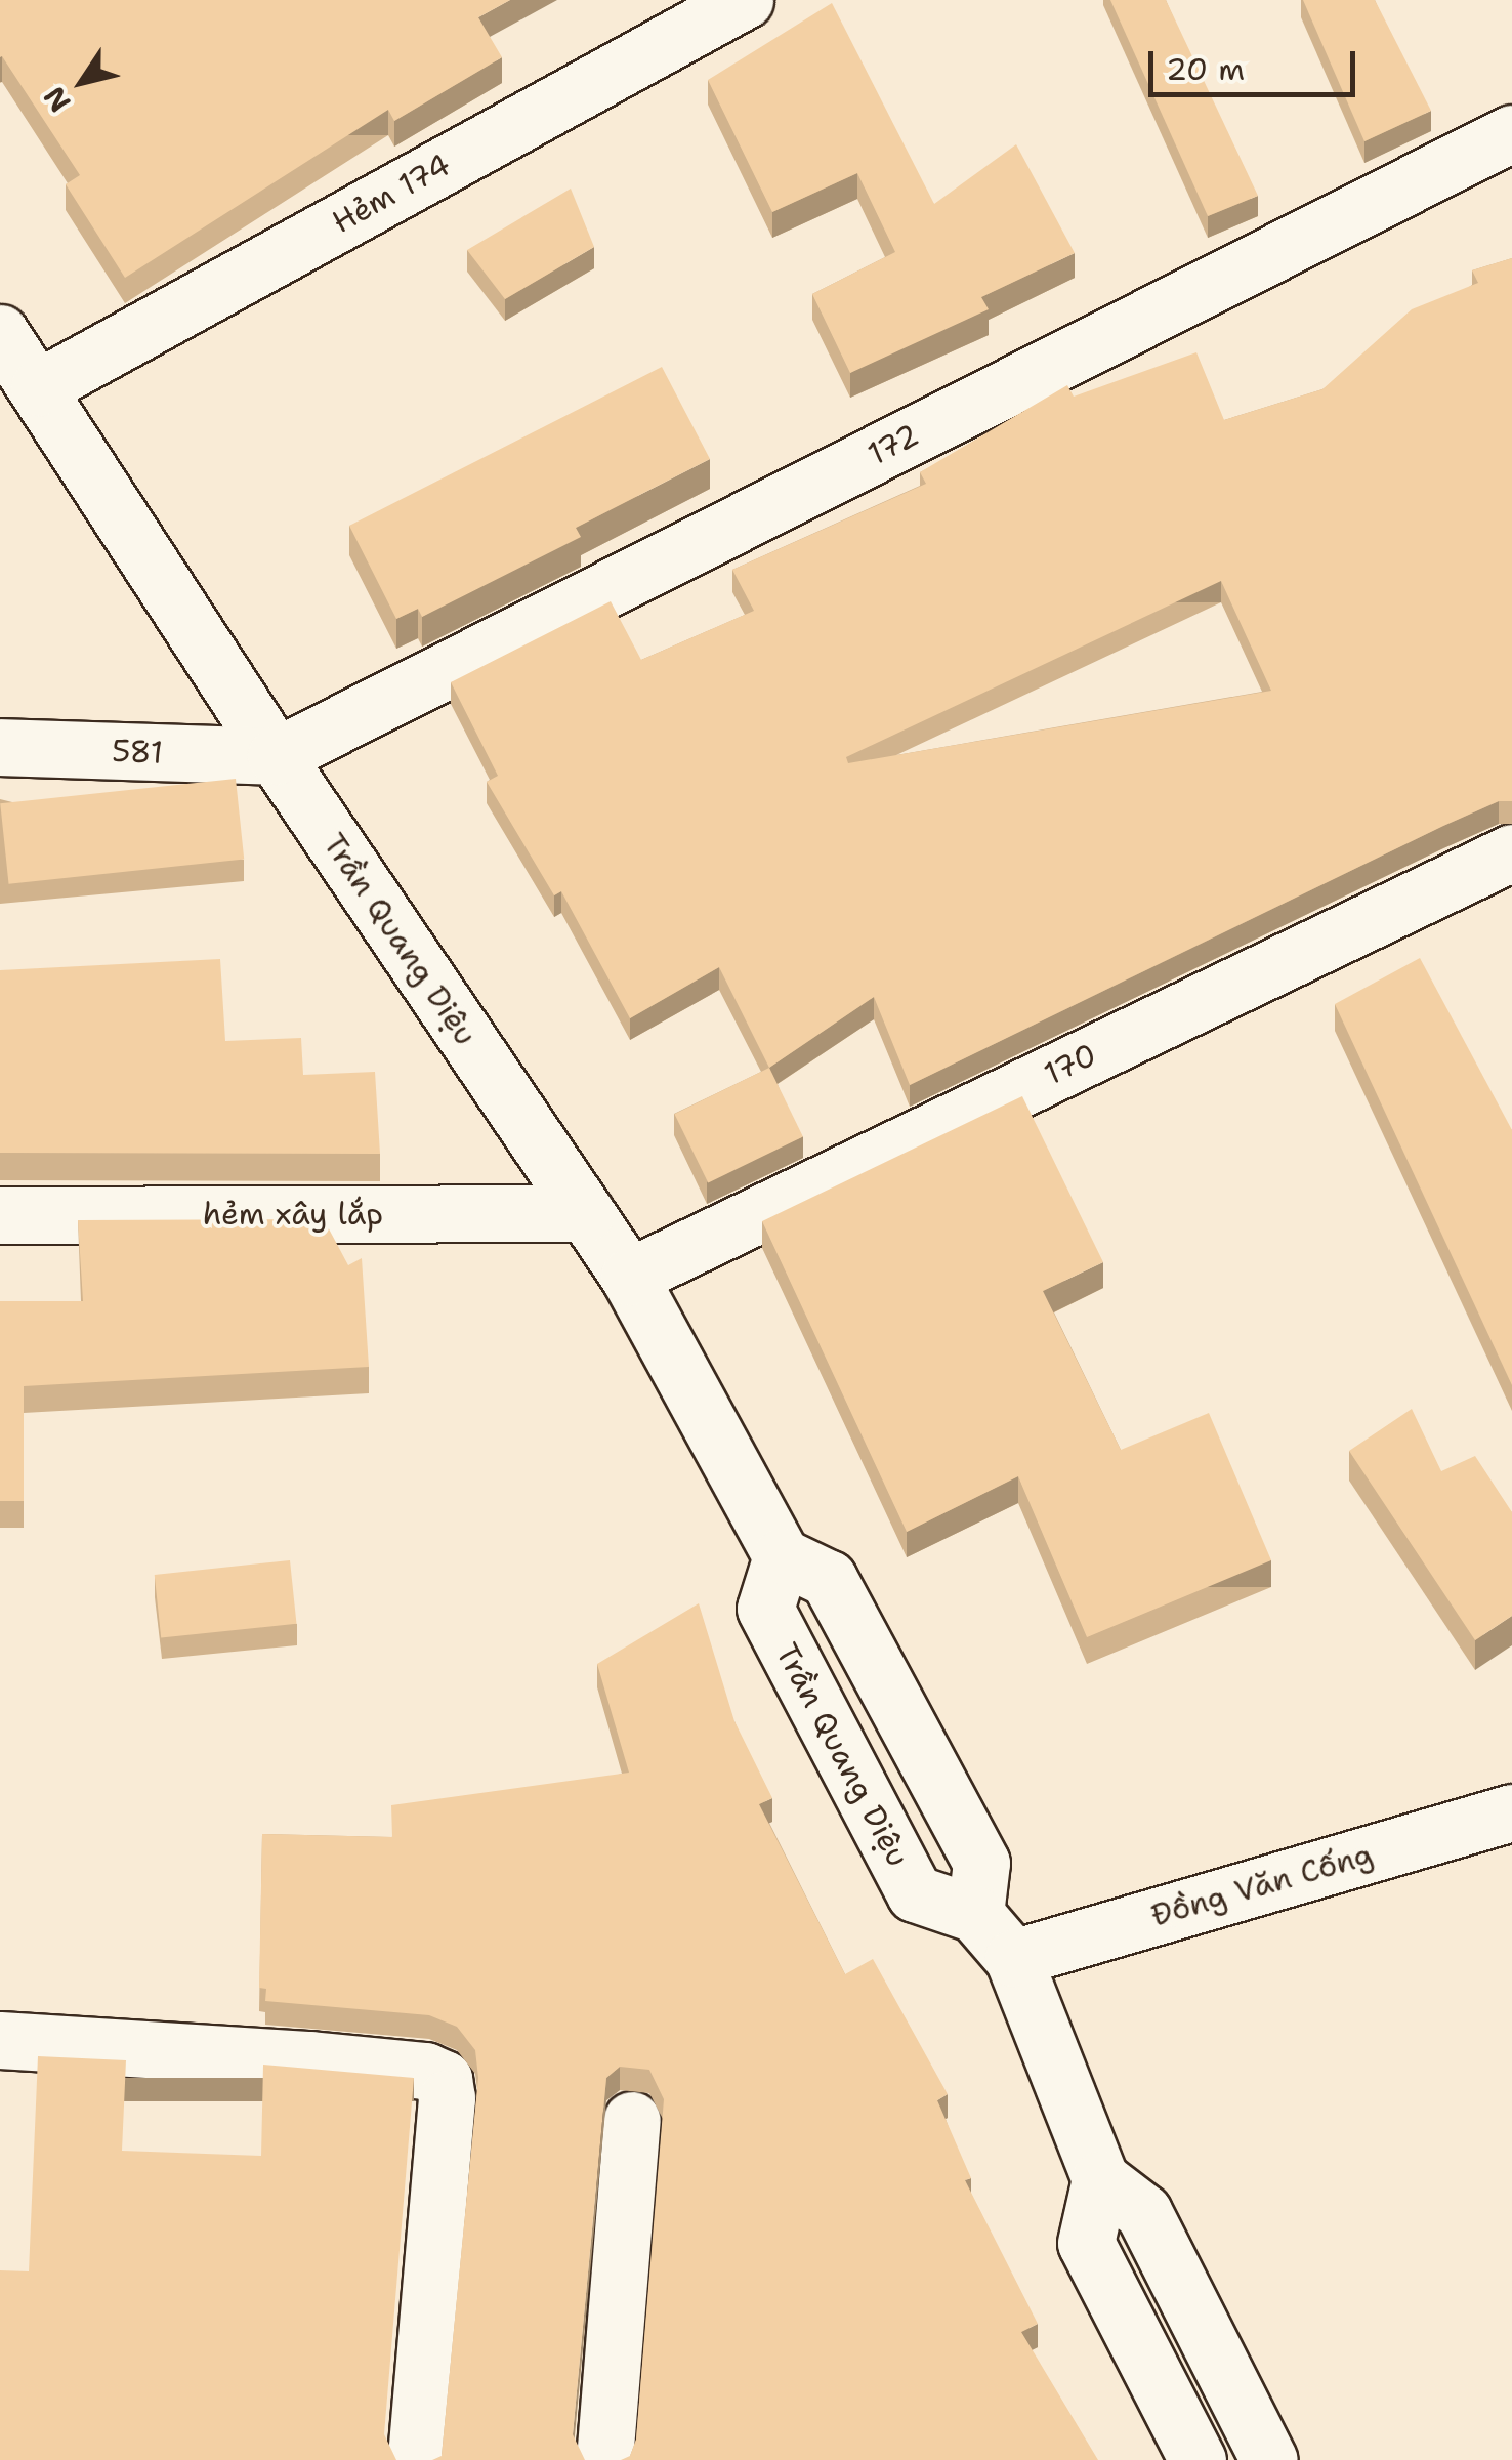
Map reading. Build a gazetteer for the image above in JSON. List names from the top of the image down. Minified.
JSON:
{"streets":{"street":["Hẻm 174","172","581","Trần Quang Diệu","170","hẻm xây lắp","Đồng Văn Cống"]},"crossings":[["Hẻm 174","Trần Quang Diệu"],["172","581"],["172","Trần Quang Diệu"],["581","Trần Quang Diệu"],["Trần Quang Diệu","170"],["Trần Quang Diệu","hẻm xây lắp"]],"scale_bar":"20 m","north":"bottom left"}
